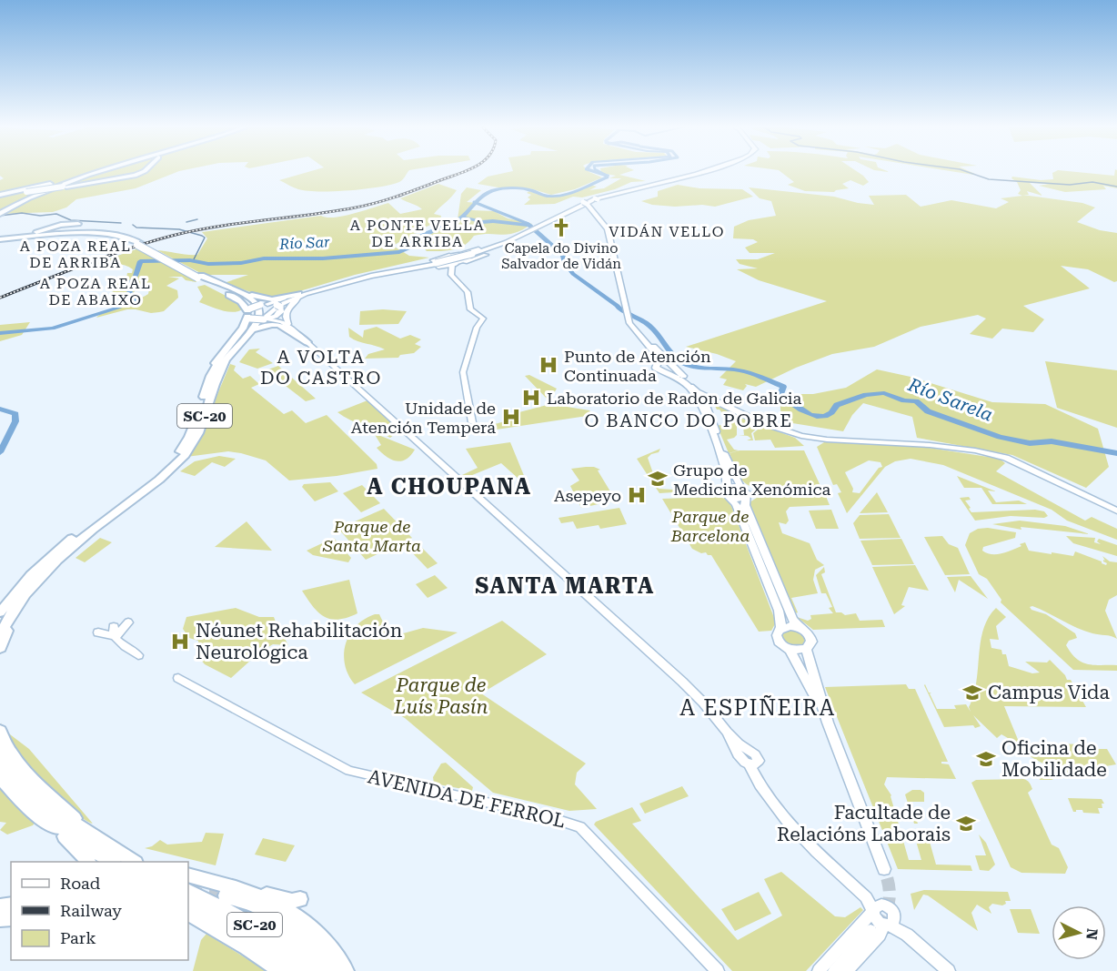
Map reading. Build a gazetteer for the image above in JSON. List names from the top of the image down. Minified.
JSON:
{"streets":{"highway":["SC-20"],"street":["AVENIDA DE FERROL"]},"districts":["A PONTE VELLA DE ARRIBA","VIDÁN VELLO","A POZA REAL DE ARRIBA","A POZA REAL DE ABAIXO","A VOLTA DO CASTRO","O BANCO DO POBRE","A CHOUPANA","SANTA MARTA","A ESPIÑEIRA"],"water":["Río Sar","Río Sarela"],"parks":["Parque de Barcelona","Parque de Santa Marta","Parque de Luís Pasín"],"places":{"church":["Capela do Divino Salvador de Vidán"],"hospital":["Punto de Atención Continuada","Laboratorio de Radon de Galicia","Unidade de Atención Temperá","Asepeyo","Néunet Rehabilitación Neurológica"],"school or university":["Grupo de Medicina Xenómica","Campus Vida","Oficina de Mobilidade","Facultade de Relacións Laborais"]},"legend":["Road","Railway","Park"],"north":"right"}
